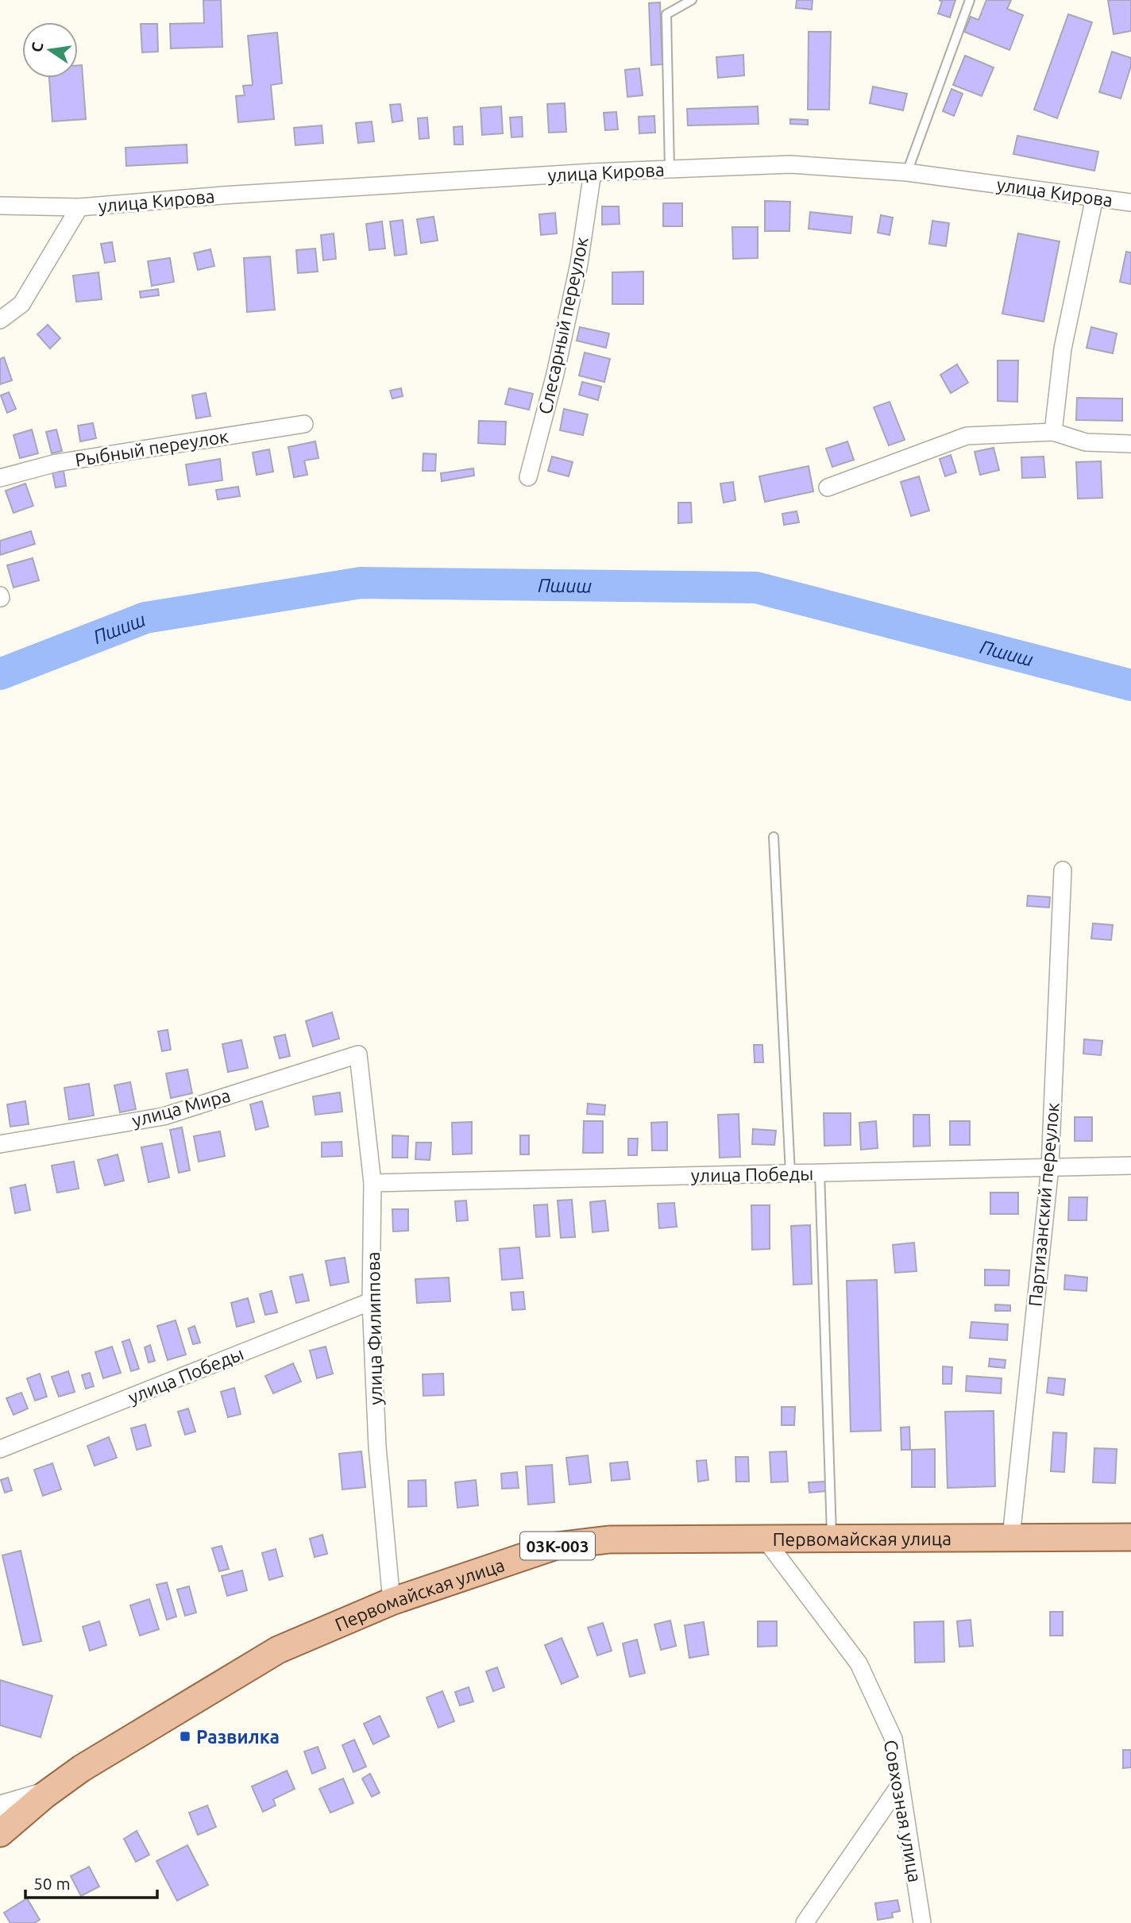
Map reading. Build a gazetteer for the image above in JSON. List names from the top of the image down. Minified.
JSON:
{"streets":{"main road":["Первомайская улица","03К-003"],"street":["улица Кирова","Слесарный переулок","Рыбный переулок","улица Мира","улица Победы","Партизанский переулок","улица Филиппова","Совхозная улица"]},"crossings":[["улица Кирова","Слесарный переулок"],["улица Мира","улица Филиппова"],["улица Победы","Партизанский переулок"],["улица Победы","улица Филиппова"],["Партизанский переулок","Первомайская улица"],["улица Филиппова","Первомайская улица"],["Первомайская улица","Совхозная улица"]],"water":["Пшиш"],"places":{"transit":["Развилка"]},"scale_bar":"50 m","north":"left"}
